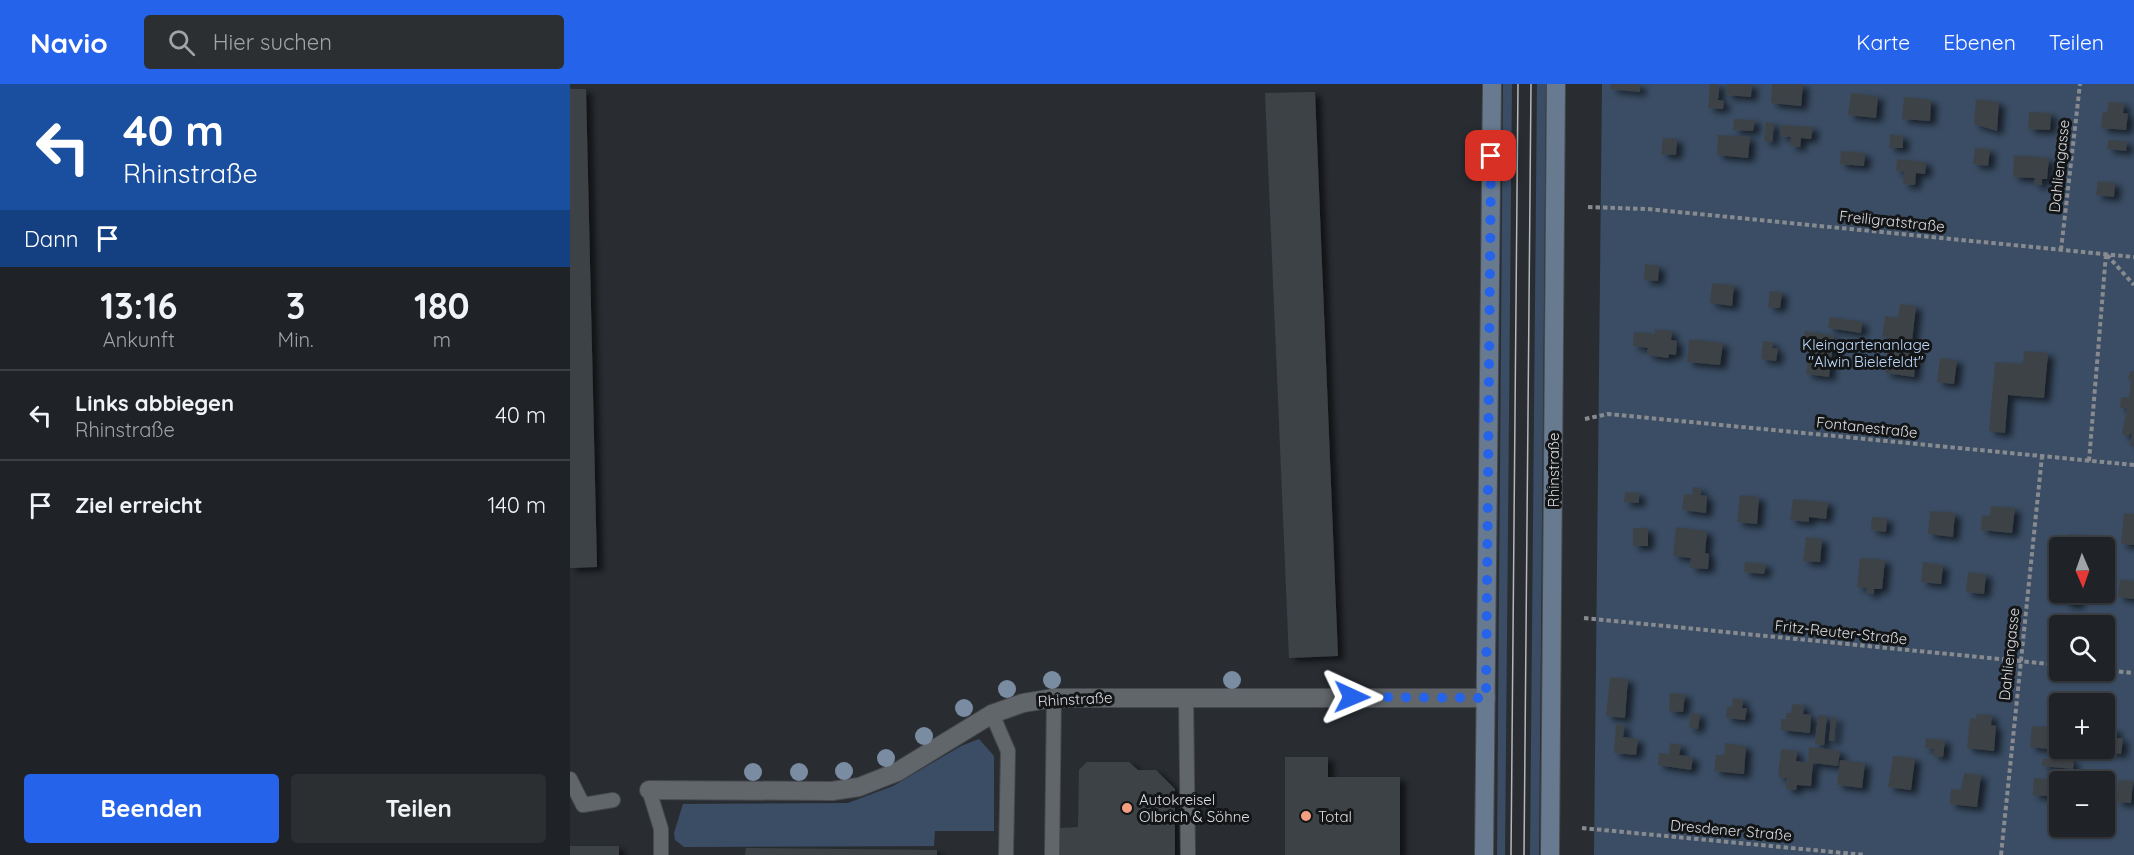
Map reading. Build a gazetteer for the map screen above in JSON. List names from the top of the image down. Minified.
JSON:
{"streets":{"main road":["Rhinstraße"],"path":["Dahliengasse","Freiligratstraße","Fontanestraße","Fritz-Reuter-Straße","Dresdener Straße"]},"crossings":[["Dahliengasse","Freiligratstraße"],["Dahliengasse","Fontanestraße"],["Dahliengasse","Fritz-Reuter-Straße"]],"parks":["Kleingartenanlage \"Alwin Bielefeldt\""],"places":["Autokreisel Olbrich & Söhne","Total"],"north":"bottom","page":{"header":"Navio","search":"Hier suchen","nav":["Karte","Ebenen","Teilen"],"turn":["40 m","Rhinstraße"],"then":"Dann","eta":["13:16","Ankunft","3","Min.","180","m"],"list":[{"name":"Links abbiegen","note":"Rhinstraße","value":"40 m"},{"name":"Ziel erreicht","value":"140 m"}],"map_buttons":["+","−"],"buttons":["Beenden","Teilen"]}}
